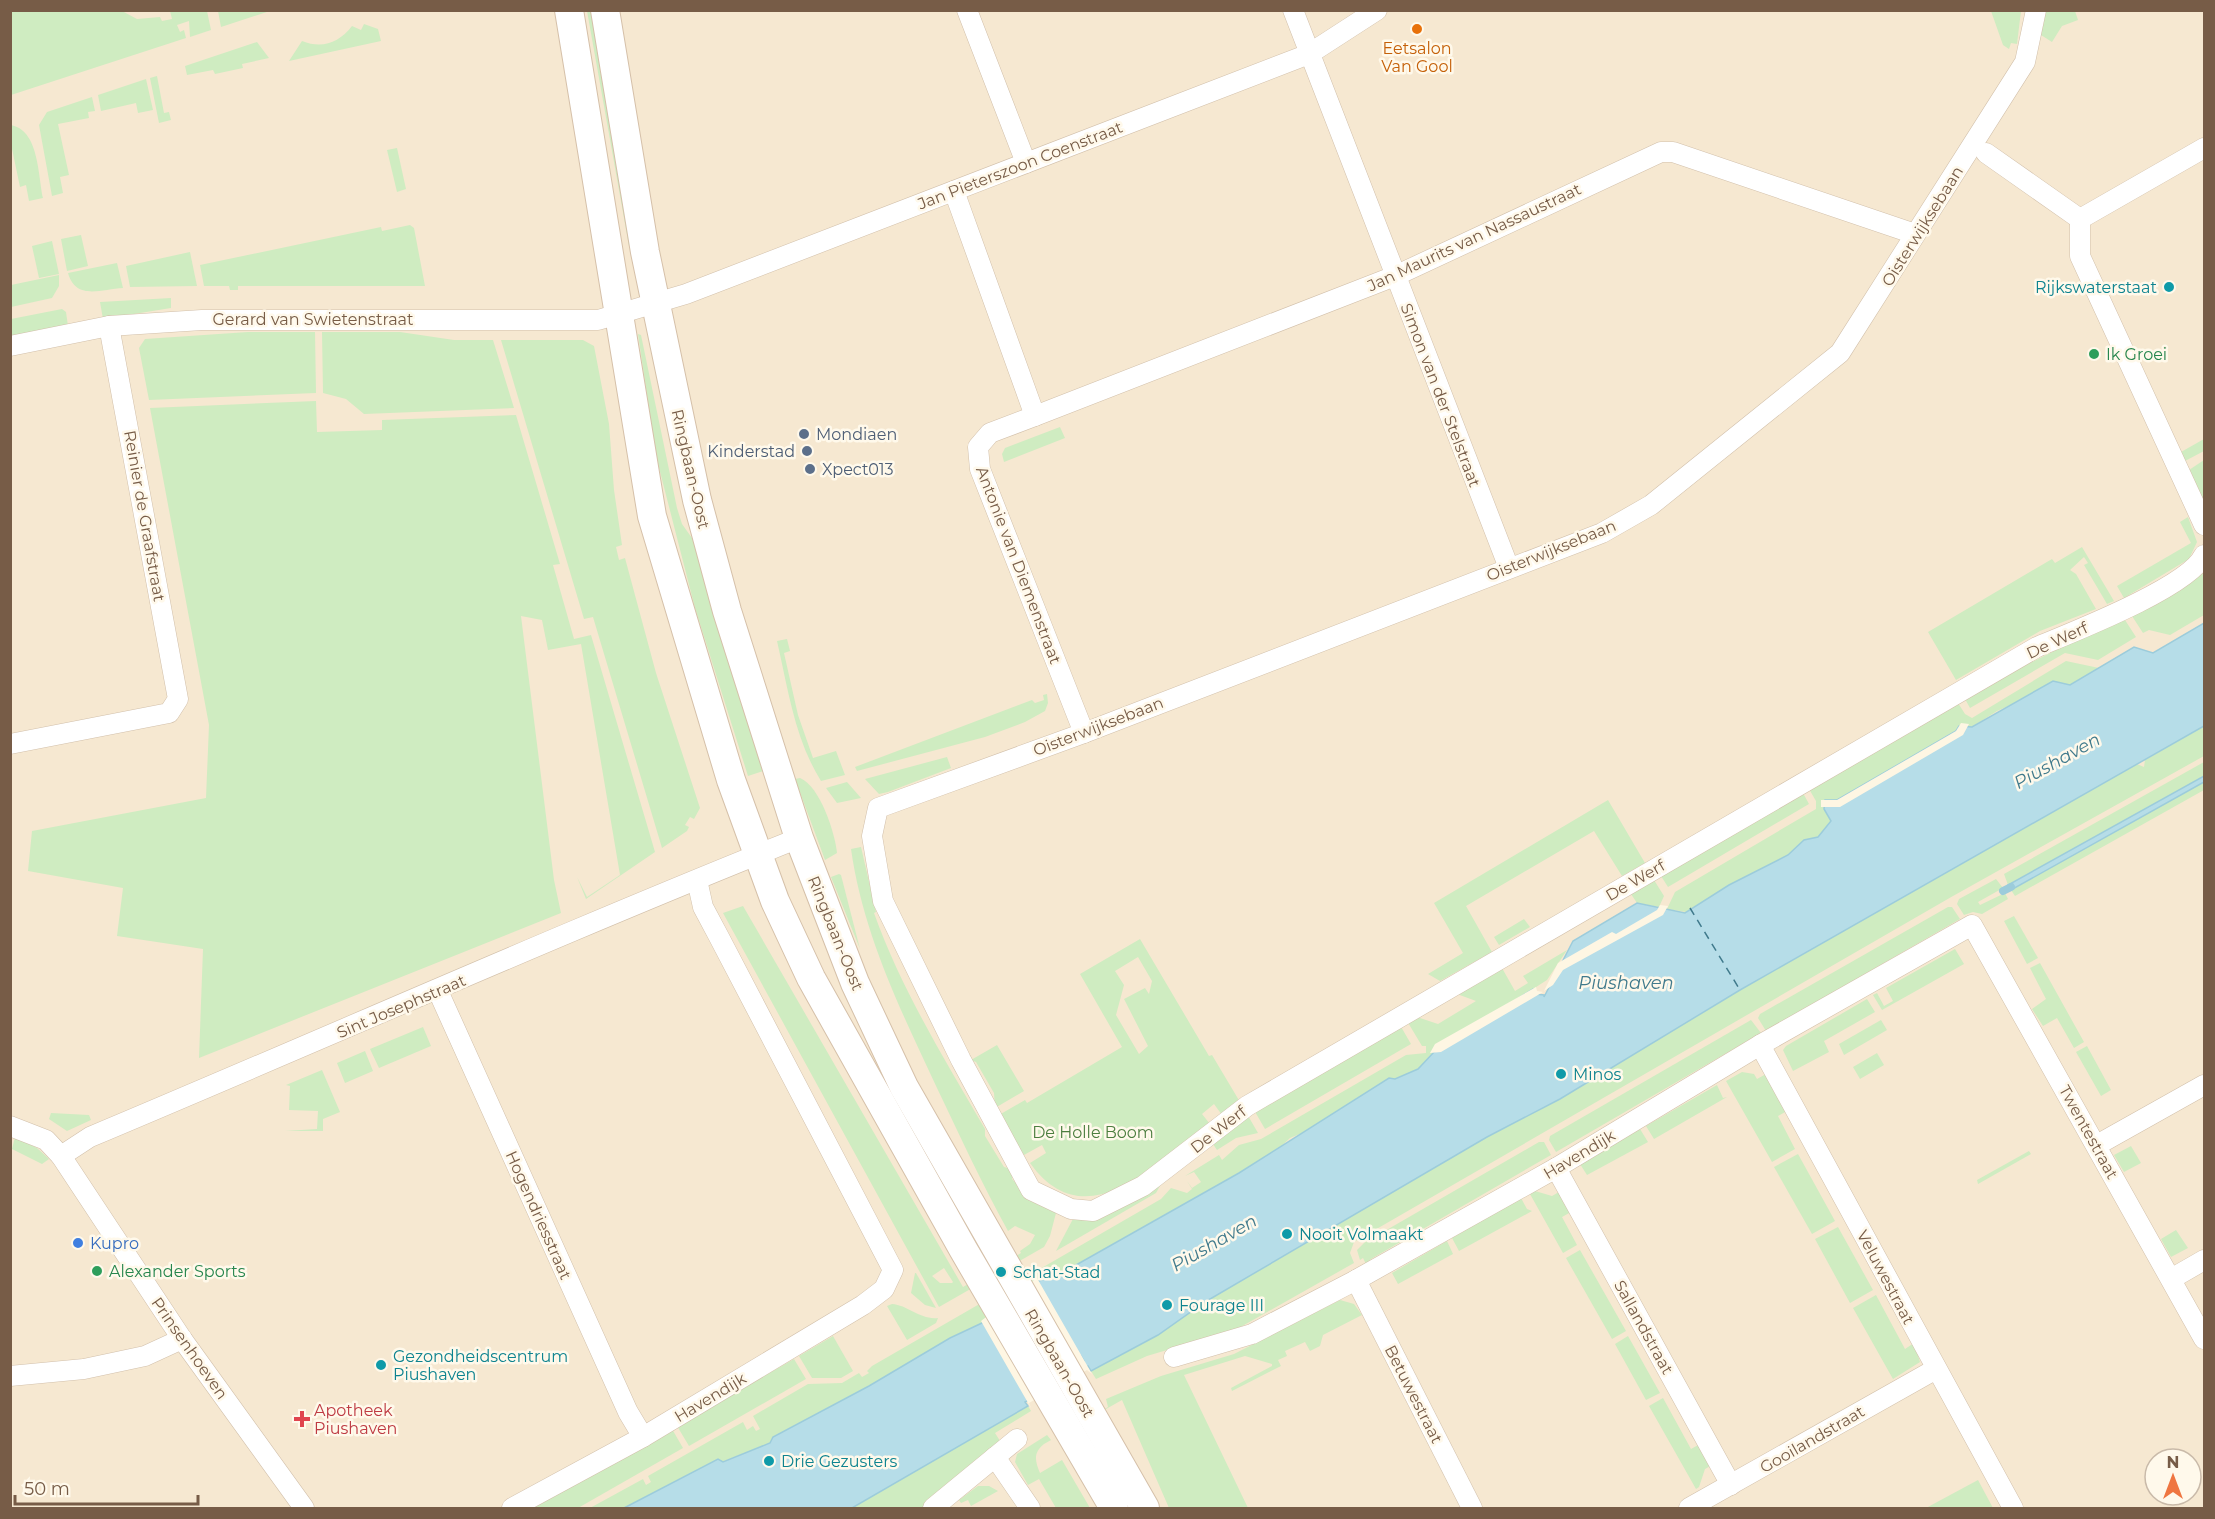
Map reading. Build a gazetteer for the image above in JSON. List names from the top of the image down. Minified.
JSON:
{"streets":{"main road":["Ringbaan-Oost"],"street":["Jan Pieterszoon Coenstraat","Oisterwijksebaan","Jan Maurits van Nassaustraat","Gerard van Swietenstraat","Simon van der Stelstraat","Reinier de Graafstraat","Antonie van Diemenstraat","De Werf","Sint Josephstraat","Twentestraat","Havendijk","Hogendriesstraat","Veluwestraat","Sallandstraat","Prinsenhoeven","Betuwestraat","Gooilandstraat"]},"crossings":[["Jan Pieterszoon Coenstraat","Simon van der Stelstraat"],["Jan Pieterszoon Coenstraat","Ringbaan-Oost"],["Oisterwijksebaan","Jan Maurits van Nassaustraat"],["Oisterwijksebaan","Simon van der Stelstraat"],["Oisterwijksebaan","Antonie van Diemenstraat"],["Oisterwijksebaan","De Werf"],["Jan Maurits van Nassaustraat","Simon van der Stelstraat"],["Jan Maurits van Nassaustraat","Antonie van Diemenstraat"],["Gerard van Swietenstraat","Ringbaan-Oost"],["Gerard van Swietenstraat","Reinier de Graafstraat"],["Ringbaan-Oost","Sint Josephstraat"],["Sint Josephstraat","Havendijk"],["Sint Josephstraat","Hogendriesstraat"],["Sint Josephstraat","Prinsenhoeven"],["Twentestraat","Havendijk"],["Havendijk","Hogendriesstraat"],["Havendijk","Veluwestraat"],["Havendijk","Sallandstraat"],["Havendijk","Betuwestraat"],["Veluwestraat","Gooilandstraat"],["Sallandstraat","Gooilandstraat"]],"water":["Piushaven"],"parks":["De Holle Boom"],"places":{"other":["Eetsalon Van Gool","Rijkswaterstaat","Ik Groei","Mondiaen","Kinderstad","Xpect013","Minos","Nooit Volmaakt","Kupro","Alexander Sports","Schat-Stad","Fourage III","Gezondheidscentrum Piushaven","Drie Gezusters"],"health":["Apotheek Piushaven"]},"scale_bar":"50 m","north":"top"}
